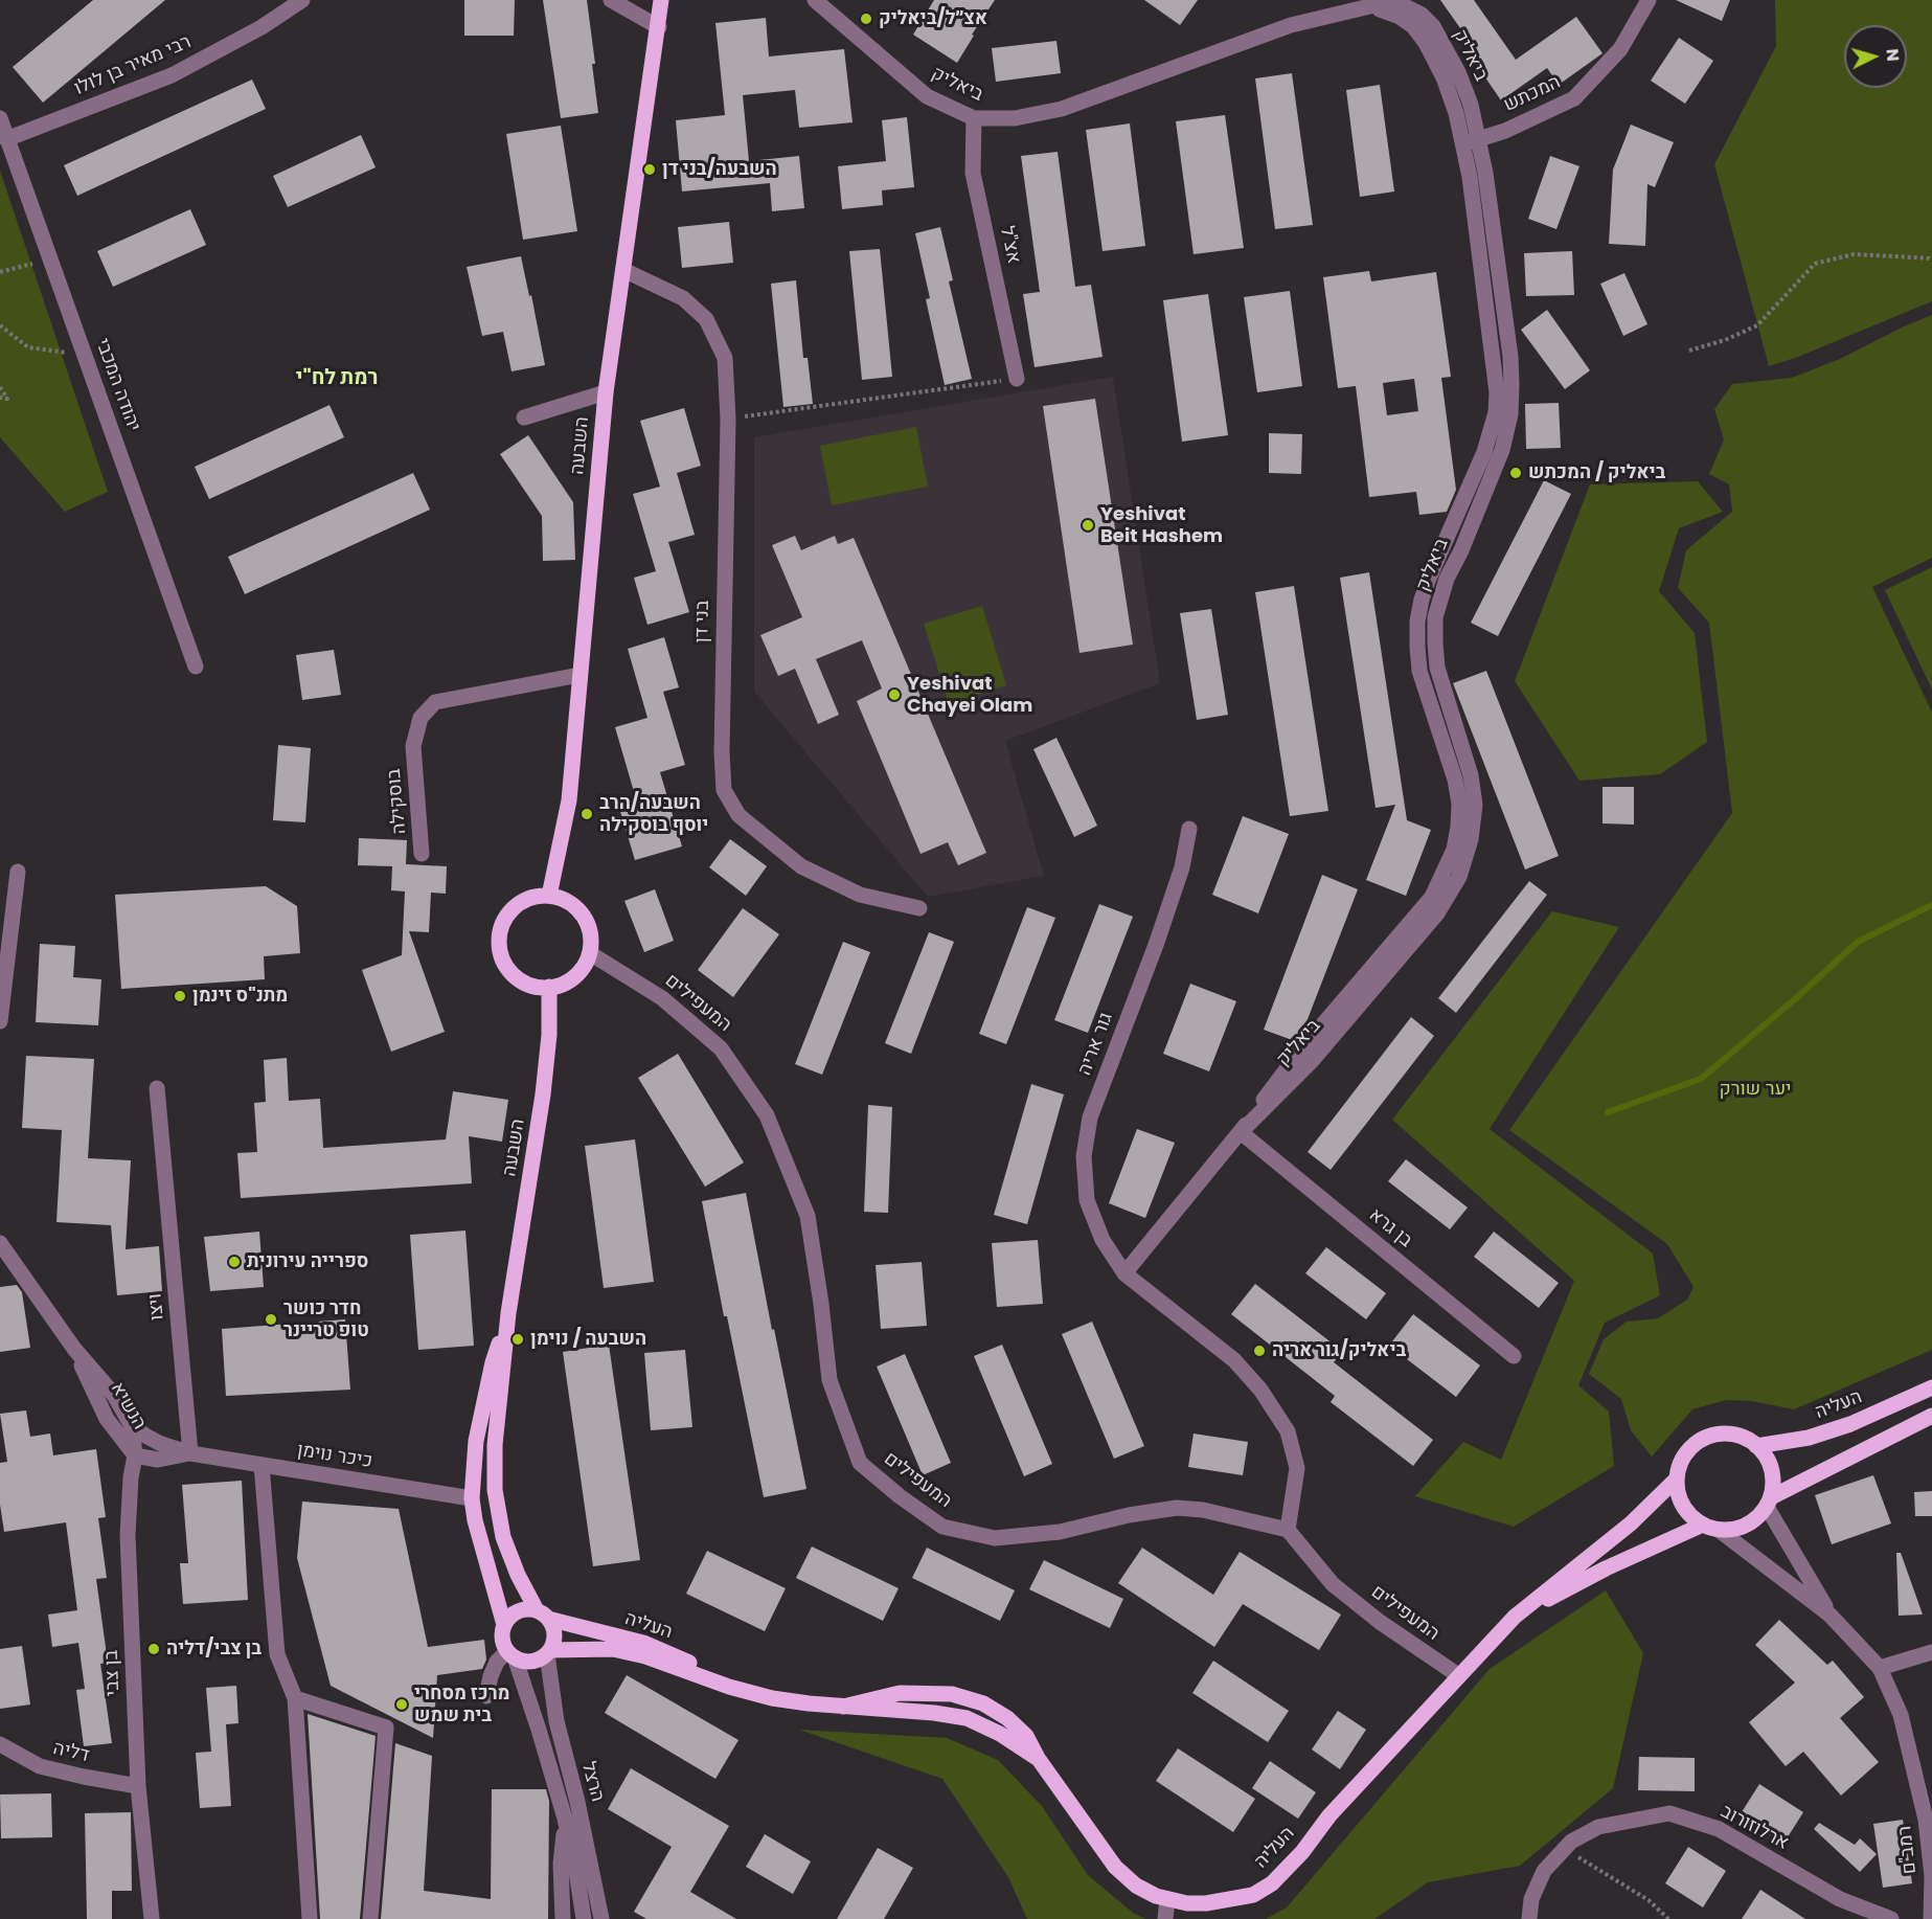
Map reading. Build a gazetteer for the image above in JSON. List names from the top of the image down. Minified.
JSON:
{"streets":{"main road":["השבעה","העליה"],"street":["ביאליק","רבי מאיר בן לולו","המכתש","אצ\"ל","יהודה המכבי","בני דן","בוסקילה","המעפילים","גור אריה","בן גרא","ויצו","הנשיא","כיכר נוימן","בן צבי","דליה","הרצל","ארלוזורוב","רמב\"ם"]},"crossings":[["ביאליק","המכתש"],["ביאליק","אצ\"ל"],["ביאליק","גור אריה"],["ביאליק","בן גרא"],["רבי מאיר בן לולו","יהודה המכבי"],["השבעה","בני דן"],["השבעה","בוסקילה"],["השבעה","המעפילים"],["השבעה","העליה"],["השבעה","כיכר נוימן"],["השבעה","הרצל"],["המעפילים","העליה"],["ויצו","הנשיא"],["ויצו","כיכר נוימן"],["העליה","הרצל"],["העליה","רמב\"ם"],["הנשיא","כיכר נוימן"],["הנשיא","בן צבי"],["בן צבי","דליה"]],"districts":["רמת לח\"י"],"parks":["יער שורק"],"places":["אצ״ל/ביאליק","השבעה/בני דן","ביאליק / המכתש","Yeshivat Beit Hashem","Yeshivat Chayei Olam","השבעה/הרב יוסף בוסקילה","מתנ\"ס זינמן","ספרייה עירונית","חדר כושר טופ טריינר","השבעה / נוימן","ביאליק/גור אריה","בן צבי/דליה","מרכז מסחרי בית שמש"],"north":"right"}
